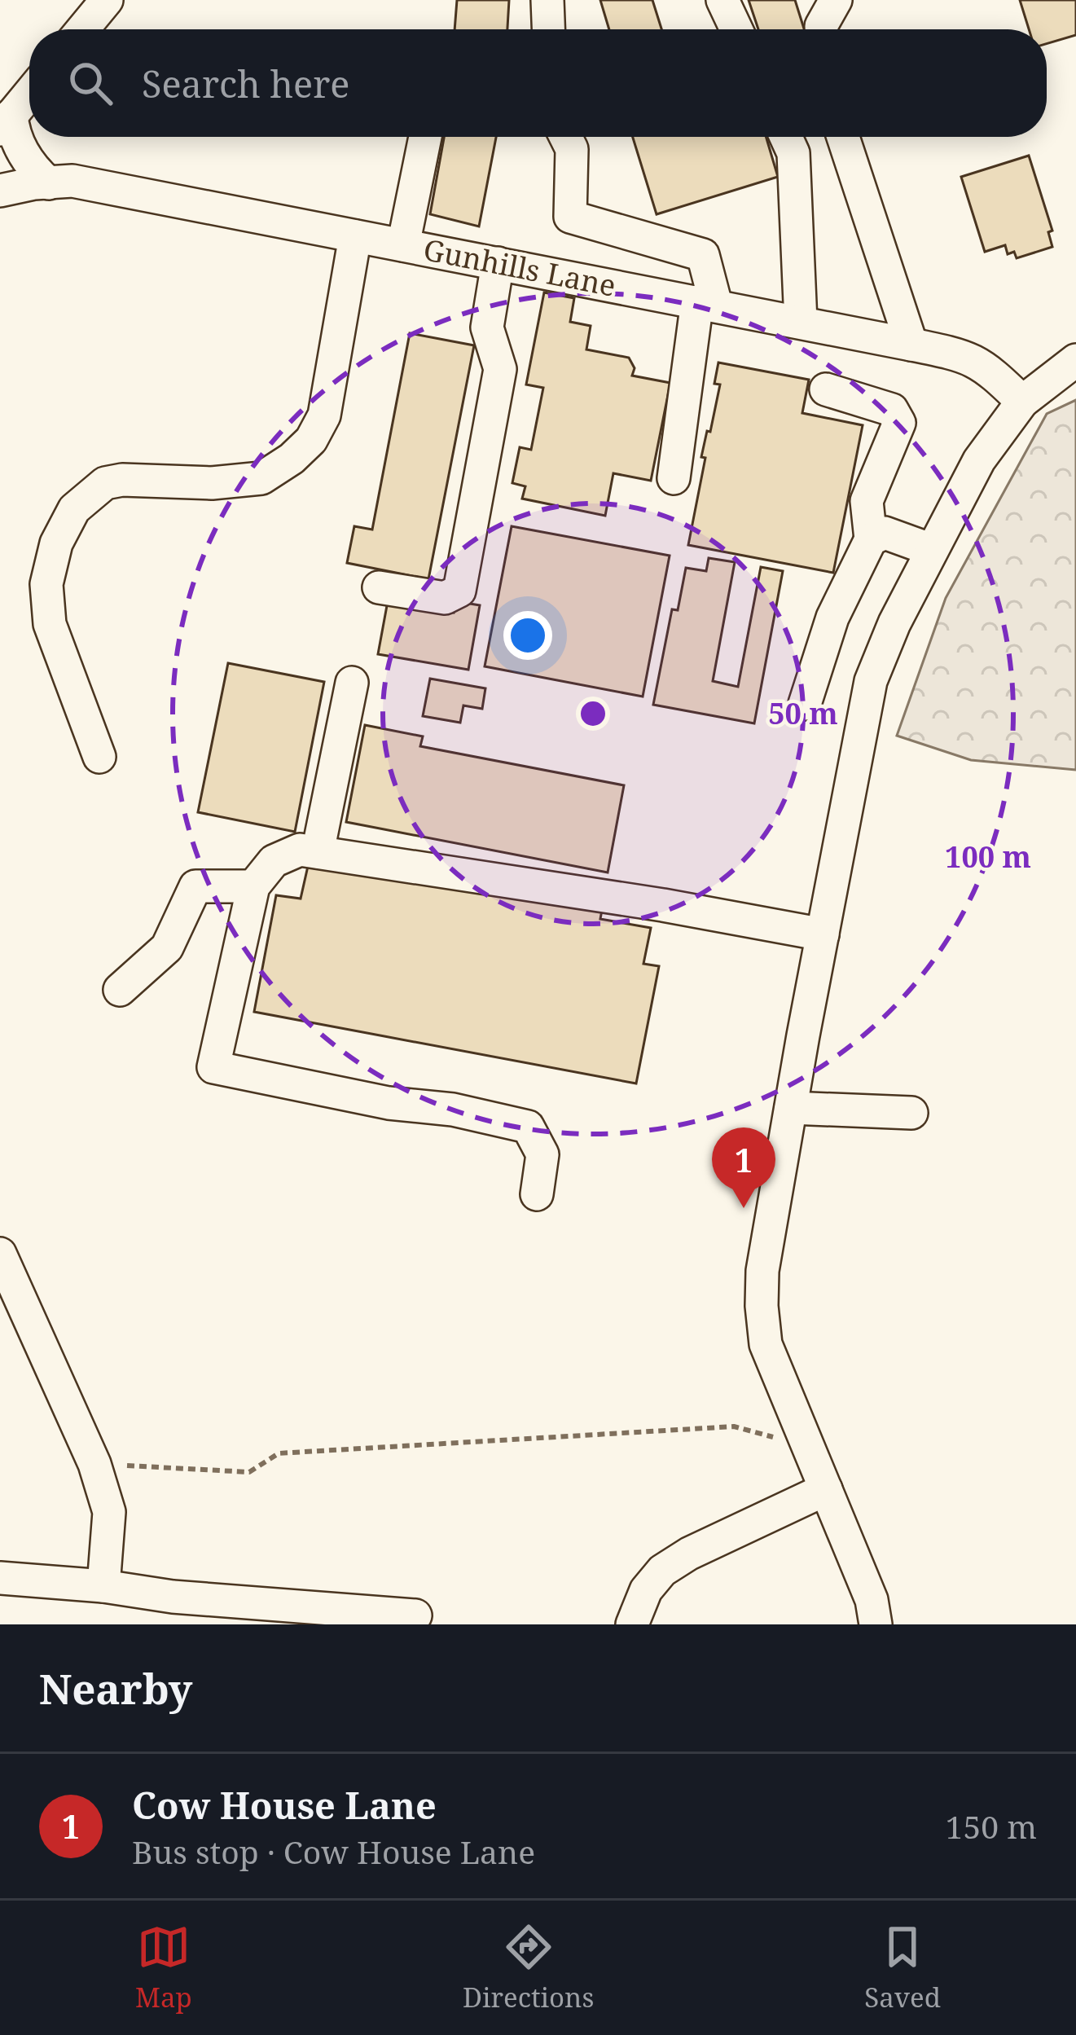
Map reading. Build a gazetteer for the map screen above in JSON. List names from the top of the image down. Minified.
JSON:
{"streets":{"street":["Gunhills Lane"]},"page":{"search":"Search here","pins":"1","heading":"Nearby","list":[{"mark":"1","name":"Cow House Lane","note":"Bus stop · Cow House Lane","value":"150 m"}],"nav":["Map","Directions","Saved"]},"rings":["50 m","100 m"]}
